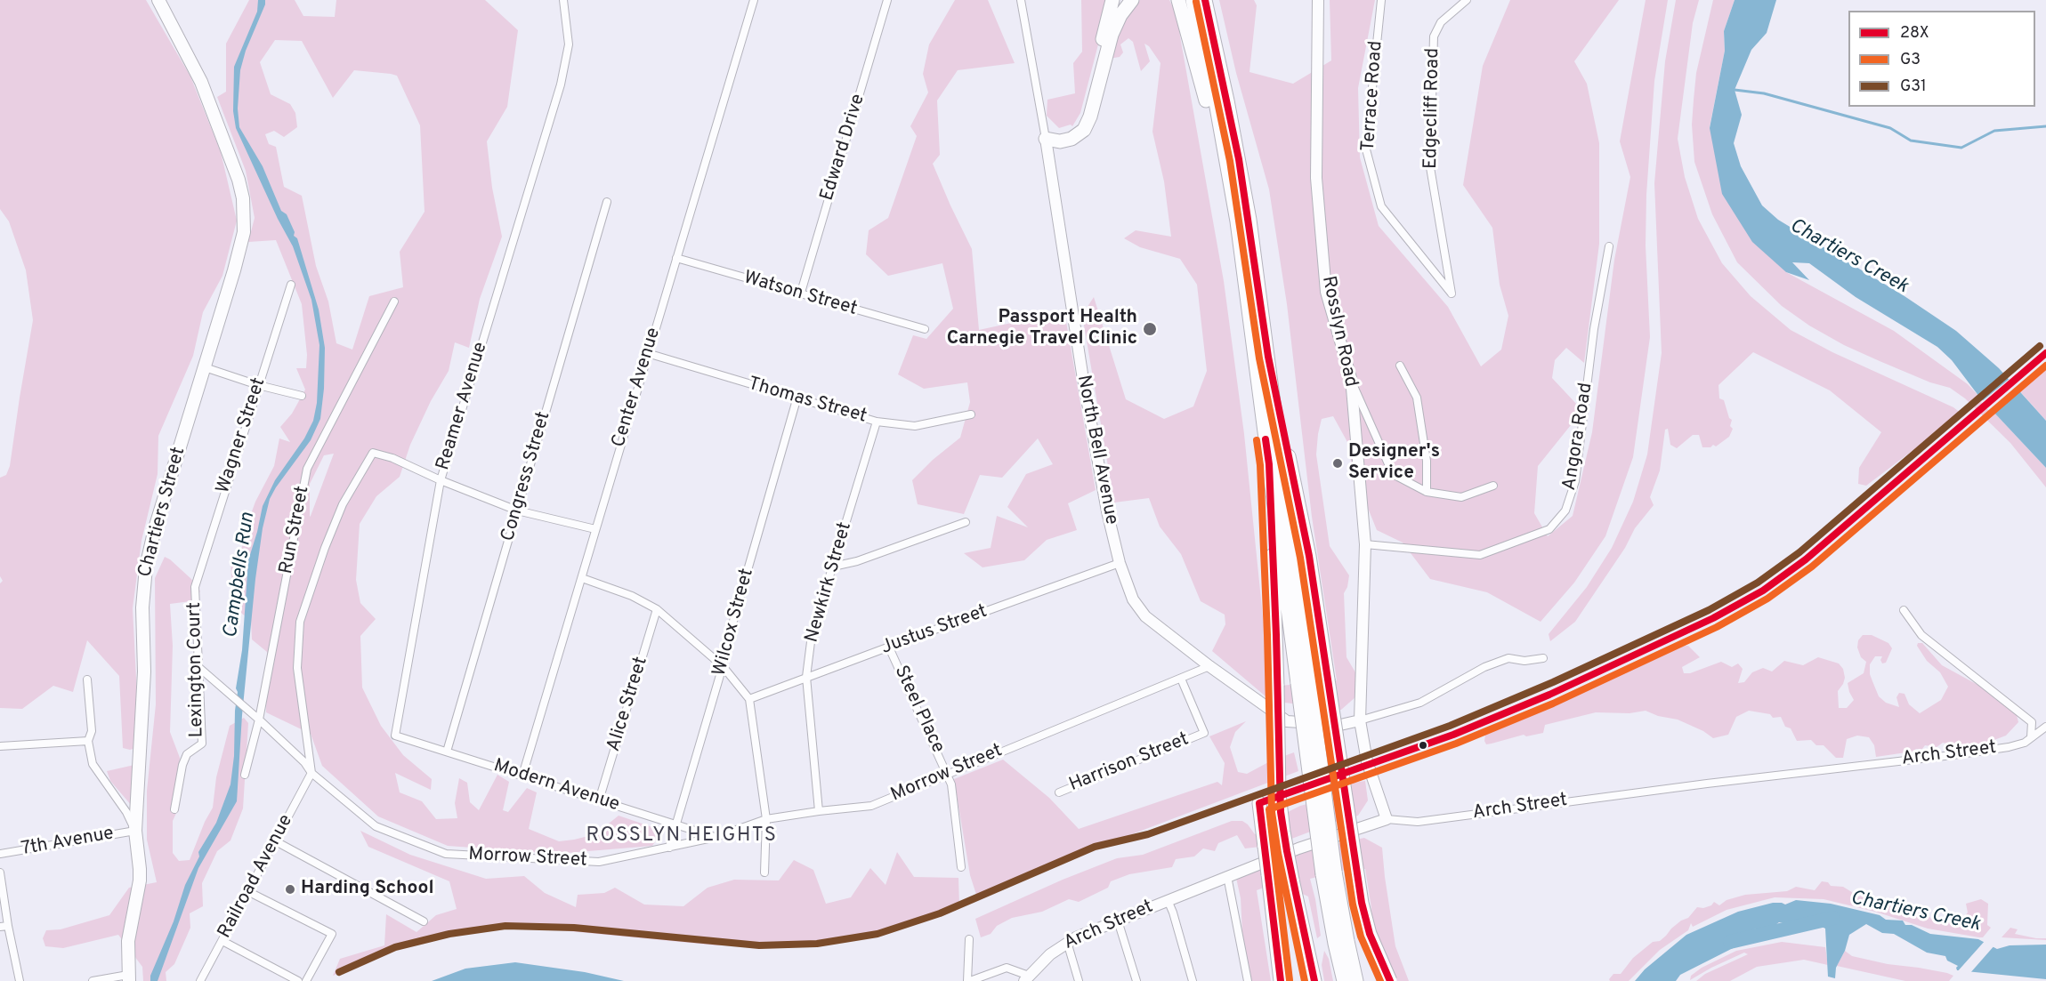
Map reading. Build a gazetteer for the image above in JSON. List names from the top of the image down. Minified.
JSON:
{"streets":{"main road":["Chartiers Street"],"street":["Terrace Road","Edgecliff Road","Edward Drive","Watson Street","Rosslyn Road","Center Avenue","Thomas Street","Reamer Avenue","Wagner Street","Angora Road","North Bell Avenue","Congress Street","Run Street","Newkirk Street","Wilcox Street","Justus Street","Lexington Court","Alice Street","Steel Place","Arch Street","Harrison Street","Morrow Street","Modern Avenue","7th Avenue","Railroad Avenue"]},"crossings":[["Terrace Road","Edgecliff Road"],["Edward Drive","Watson Street"],["Watson Street","Center Avenue"],["Rosslyn Road","Angora Road"],["Rosslyn Road","North Bell Avenue"],["Rosslyn Road","Arch Street"],["Center Avenue","Thomas Street"],["Center Avenue","Modern Avenue"],["Thomas Street","Newkirk Street"],["Thomas Street","Wilcox Street"],["Reamer Avenue","Modern Avenue"],["Wagner Street","Lexington Court"],["North Bell Avenue","Justus Street"],["North Bell Avenue","Morrow Street"],["Congress Street","Modern Avenue"],["Chartiers Street","7th Avenue"],["Run Street","Morrow Street"],["Newkirk Street","Justus Street"],["Newkirk Street","Morrow Street"],["Wilcox Street","Morrow Street"],["Wilcox Street","Modern Avenue"],["Justus Street","Steel Place"],["Lexington Court","Morrow Street"],["Alice Street","Modern Avenue"],["Steel Place","Morrow Street"],["Harrison Street","Morrow Street"],["Morrow Street","Modern Avenue"],["Morrow Street","Railroad Avenue"]],"districts":["ROSSLYN HEIGHTS"],"water":["Chartiers Creek","Campbells Run"],"places":["Passport Health Carnegie Travel Clinic","Designer's Service","Harding School"],"lines":["transit line 28X","transit line G3","transit line G31"],"legend":["28X","G3","G31"]}
